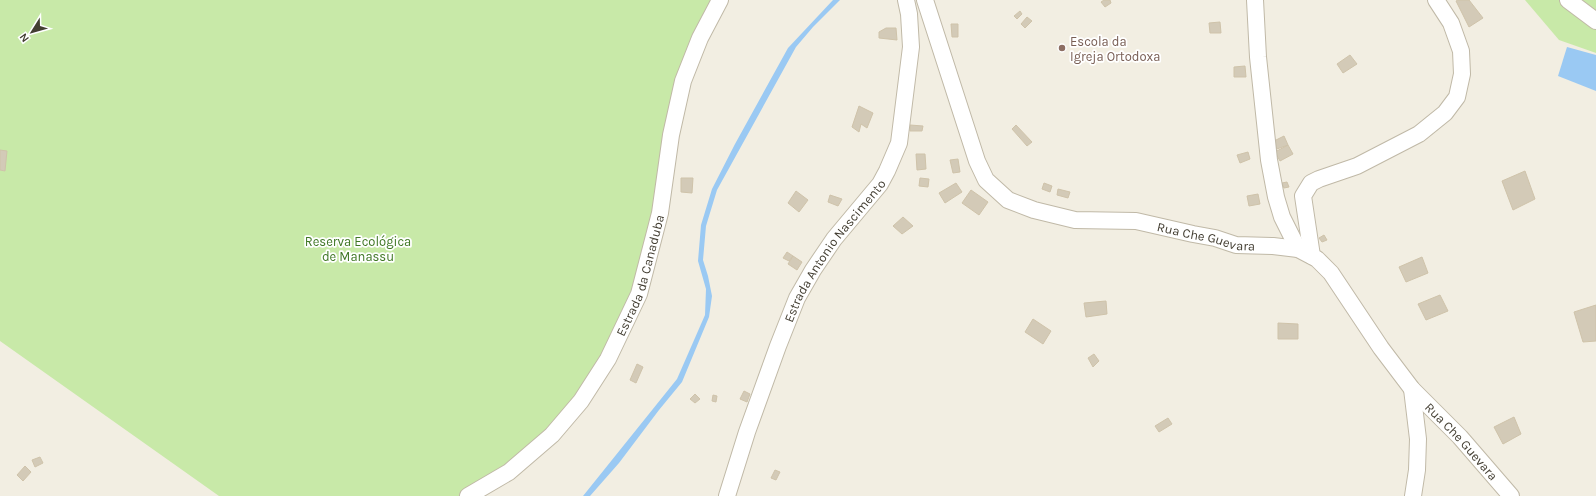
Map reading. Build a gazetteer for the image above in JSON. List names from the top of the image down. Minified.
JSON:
{"streets":{"street":["Rua Che Guevara","Estrada Antonio Nascimento","Estrada da Canaduba"]},"parks":["Reserva Ecológica de Manassu"],"places":["Escola da Igreja Ortodoxa"],"north":"bottom left"}
